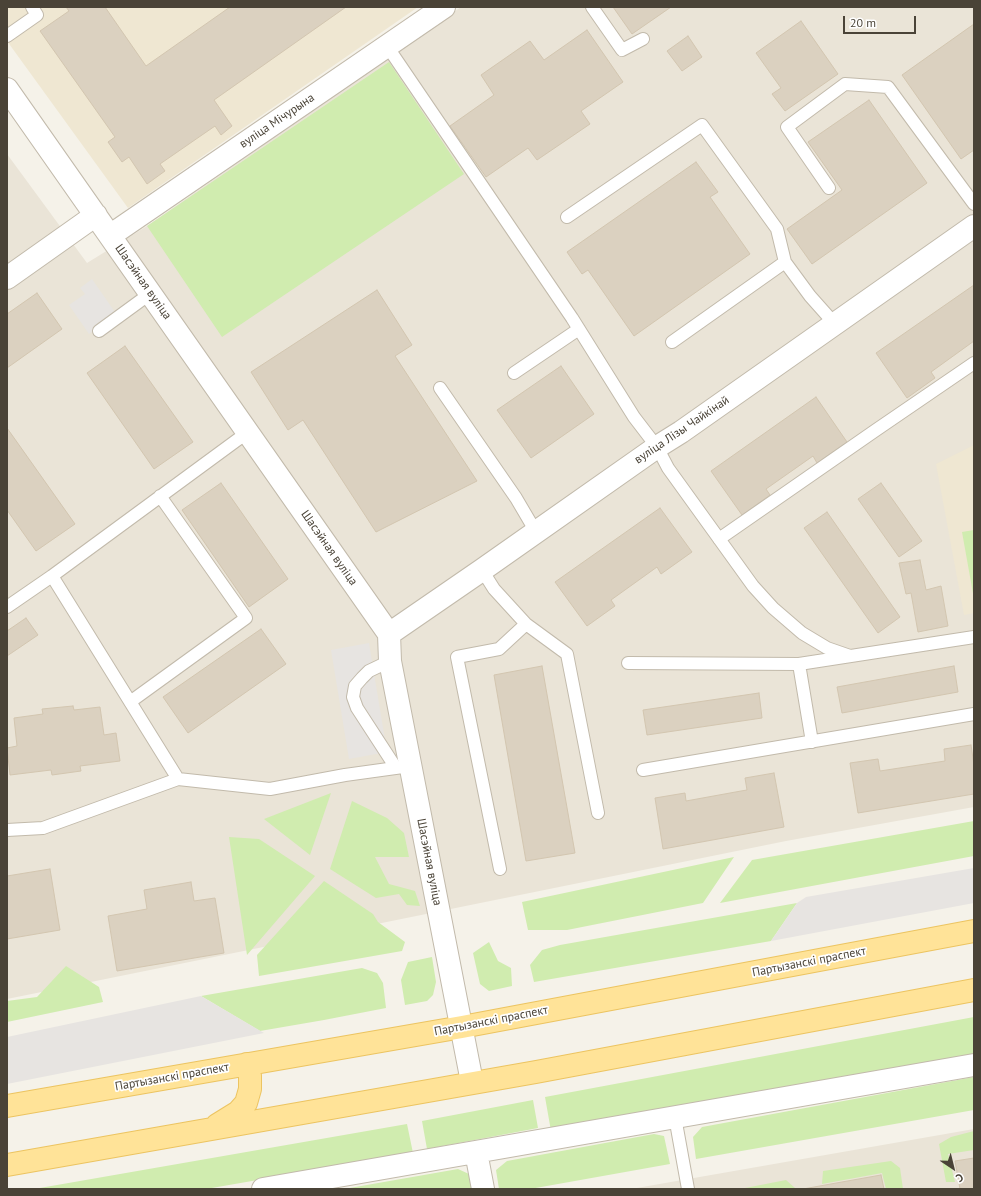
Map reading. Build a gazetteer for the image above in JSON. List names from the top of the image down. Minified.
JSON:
{"streets":{"main road":["Партызанскі праспект"],"street":["вуліца Мічурына","Шасэйная вуліца","вуліца Лізы Чайкінай"]},"crossings":[["вуліца Мічурына","Шасэйная вуліца"],["Шасэйная вуліца","вуліца Лізы Чайкінай"],["Шасэйная вуліца","Партызанскі праспект"]],"scale_bar":"20 m","north":"bottom right"}
